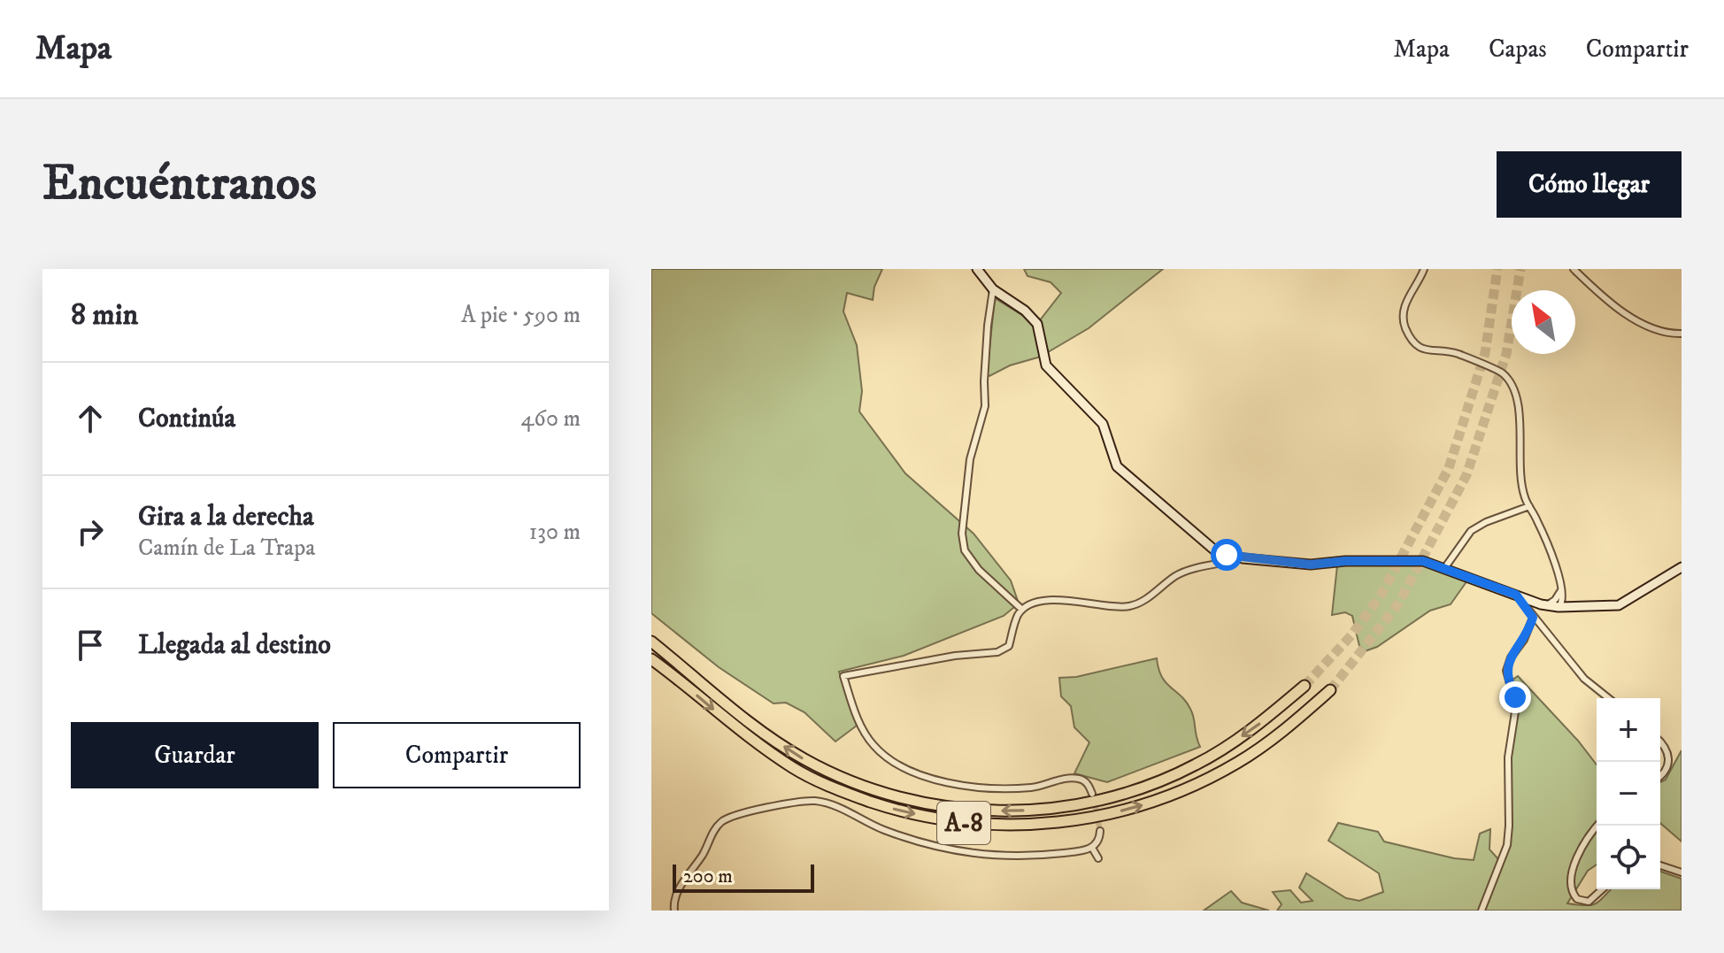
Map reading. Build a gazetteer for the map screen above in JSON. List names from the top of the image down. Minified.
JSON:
{"streets":{"highway":["A-8"]},"scale_bar":"200 m","north":"top left","page":{"header":"Mapa","nav":["Mapa","Capas","Compartir"],"buttons":["Cómo llegar",["Guardar","Compartir"]],"title":"Encuéntranos","heading":["8 min","A pie · 590 m"],"list":[["Continúa","460 m"],["Gira a la derecha","Camín de La Trapa","130 m"],"Llegada al destino"],"map_buttons":["+","−"],"scale":"200 m"}}
